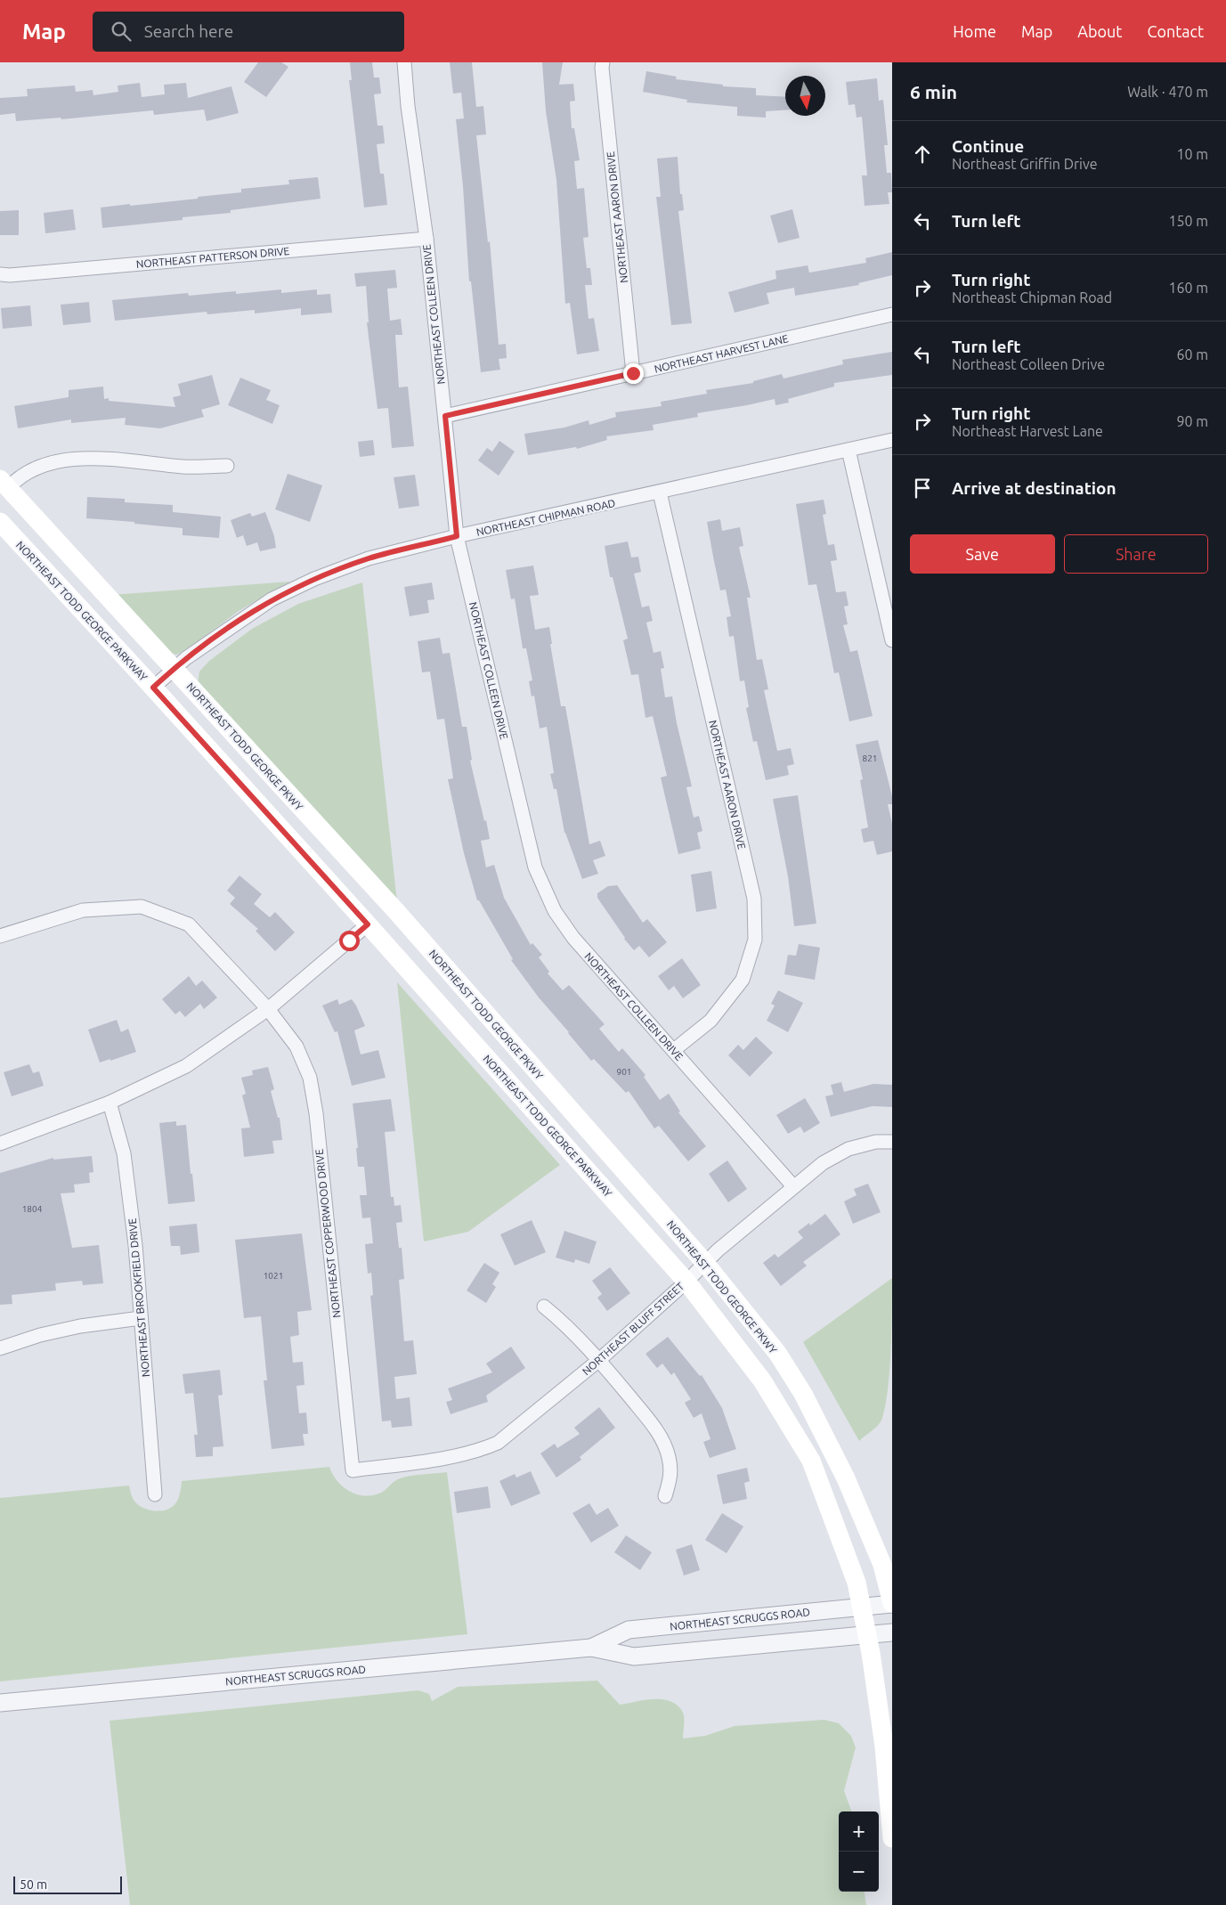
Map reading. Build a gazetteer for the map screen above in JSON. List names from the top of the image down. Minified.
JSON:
{"streets":{"main road":["NORTHEAST TODD GEORGE PARKWAY","NORTHEAST TODD GEORGE PKWY"],"street":["NORTHEAST AARON DRIVE","NORTHEAST PATTERSON DRIVE","NORTHEAST COLLEEN DRIVE","NORTHEAST HARVEST LANE","NORTHEAST CHIPMAN ROAD","NORTHEAST COPPERWOOD DRIVE","NORTHEAST BROOKFIELD DRIVE","NORTHEAST BLUFF STREET","NORTHEAST SCRUGGS ROAD"]},"crossings":[["NORTHEAST AARON DRIVE","NORTHEAST COLLEEN DRIVE"],["NORTHEAST AARON DRIVE","NORTHEAST HARVEST LANE"],["NORTHEAST AARON DRIVE","NORTHEAST CHIPMAN ROAD"],["NORTHEAST PATTERSON DRIVE","NORTHEAST COLLEEN DRIVE"],["NORTHEAST COLLEEN DRIVE","NORTHEAST HARVEST LANE"],["NORTHEAST COLLEEN DRIVE","NORTHEAST CHIPMAN ROAD"],["NORTHEAST COLLEEN DRIVE","NORTHEAST BLUFF STREET"],["NORTHEAST CHIPMAN ROAD","NORTHEAST TODD GEORGE PARKWAY"],["NORTHEAST CHIPMAN ROAD","NORTHEAST TODD GEORGE PKWY"],["NORTHEAST TODD GEORGE PARKWAY","NORTHEAST BLUFF STREET"],["NORTHEAST TODD GEORGE PARKWAY","NORTHEAST SCRUGGS ROAD"],["NORTHEAST TODD GEORGE PKWY","NORTHEAST BLUFF STREET"],["NORTHEAST TODD GEORGE PKWY","NORTHEAST SCRUGGS ROAD"],["NORTHEAST COPPERWOOD DRIVE","NORTHEAST BLUFF STREET"]],"house_numbers":["821","901","1804","1021"],"scale_bar":"50 m","north":"bottom","page":{"header":"Map","search":"Search here","nav":["Home","Map","About","Contact"],"heading":["6 min","Walk · 470 m"],"list":[["Continue","Northeast Griffin Drive","10 m"],["Turn left","150 m"],["Turn right","Northeast Chipman Road","160 m"],["Turn left","Northeast Colleen Drive","60 m"],["Turn right","Northeast Harvest Lane","90 m"],"Arrive at destination"],"buttons":["Save","Share"],"map_buttons":["+","−"],"scale":"50 m"}}
